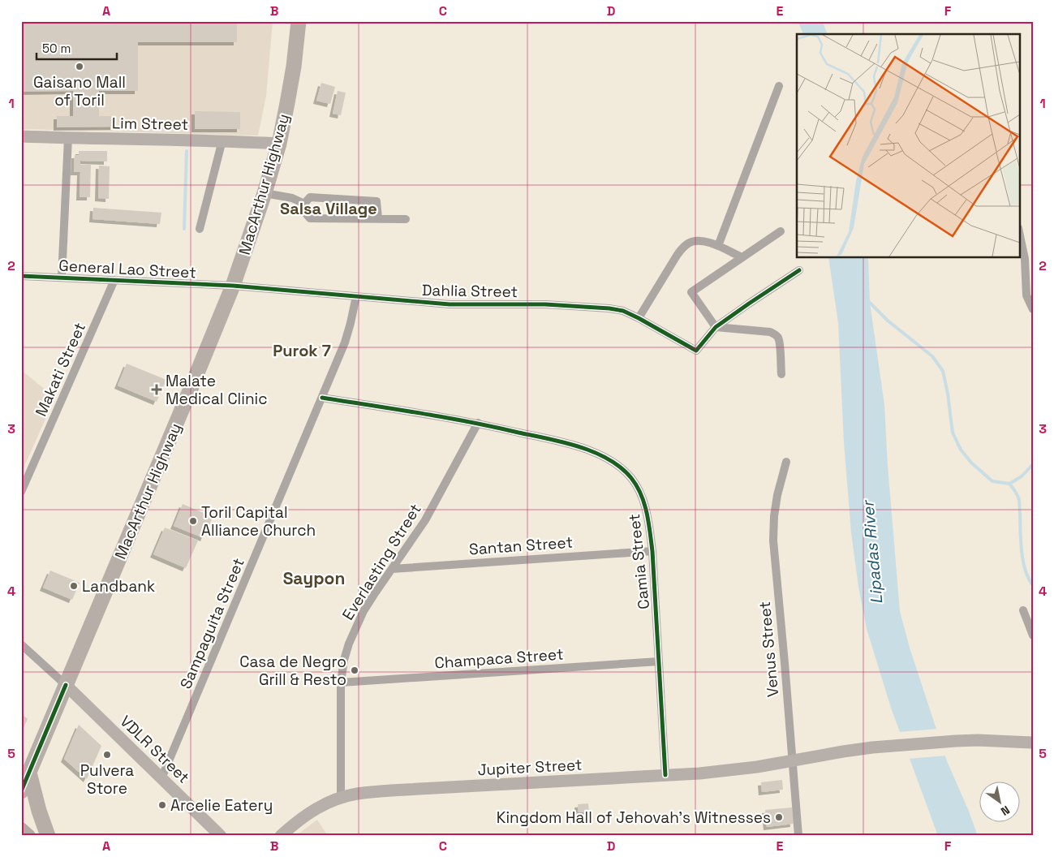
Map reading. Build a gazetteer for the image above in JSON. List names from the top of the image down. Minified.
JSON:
{"streets":{"highway":["MacArthur Highway"],"main road":["Lim Street","VDLR Street","Jupiter Street"],"street":["General Lao Street","Dahlia Street","Makati Street","Santan Street","Everlasting Street","Camia Street","Sampaguita Street","Venus Street","Champaca Street"]},"crossings":[["Lim Street","MacArthur Highway"],["MacArthur Highway","General Lao Street"],["MacArthur Highway","Dahlia Street"],["MacArthur Highway","VDLR Street"],["General Lao Street","Dahlia Street"],["General Lao Street","Makati Street"],["Dahlia Street","Sampaguita Street"],["Santan Street","Everlasting Street"],["Santan Street","Camia Street"],["Everlasting Street","Camia Street"],["Everlasting Street","Champaca Street"],["Everlasting Street","Jupiter Street"],["Camia Street","Sampaguita Street"],["Camia Street","Champaca Street"],["Camia Street","Jupiter Street"],["Sampaguita Street","VDLR Street"],["Venus Street","Jupiter Street"]],"districts":["Salsa Village","Purok 7","Saypon"],"water":["Lipadas River"],"places":{"other":["Gaisano Mall of Toril","Toril Capital Alliance Church","Landbank","Casa de Negro Grill & Resto","Pulvera Store","Arcelie Eatery","Kingdom Hall of Jehovah's Witnesses"],"health":["Malate Medical Clinic"]},"scale_bar":"50 m","north":"bottom right","grid":{"columns":["A","B","C","D","E","F"],"rows":["1","2","3","4","5"]}}
